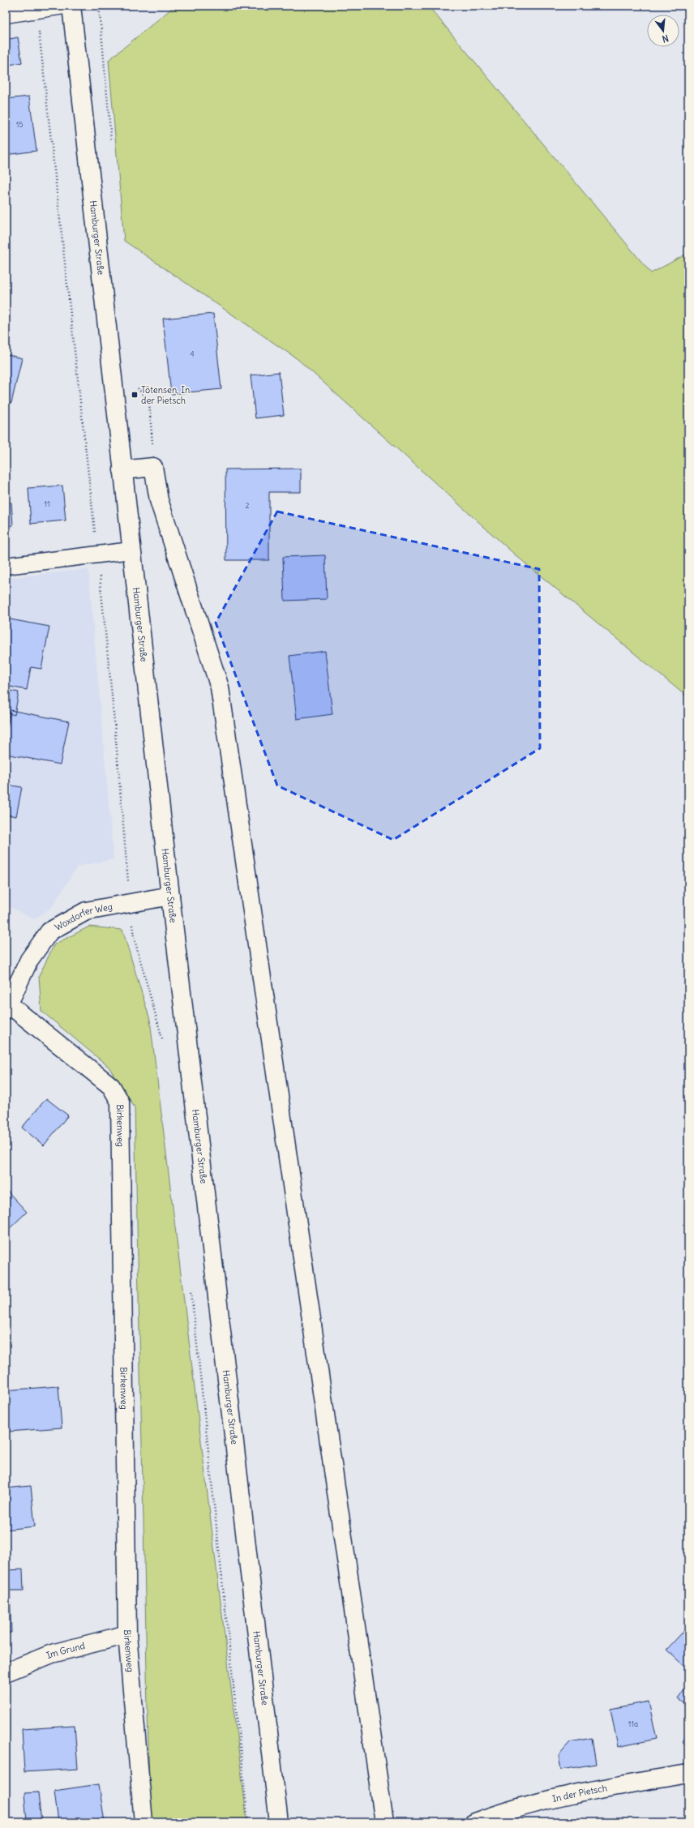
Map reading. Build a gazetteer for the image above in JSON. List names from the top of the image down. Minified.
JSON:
{"streets":{"street":["Hamburger Straße","Woxdorfer Weg","Birkenweg","Im Grund","In der Pietsch"]},"crossings":[["Hamburger Straße","Woxdorfer Weg"],["Woxdorfer Weg","Birkenweg"],["Birkenweg","Im Grund"]],"places":{"transit":["Tötensen, In der Pietsch"]},"house_numbers":["15","4","11","2","11a"],"north":"bottom"}
